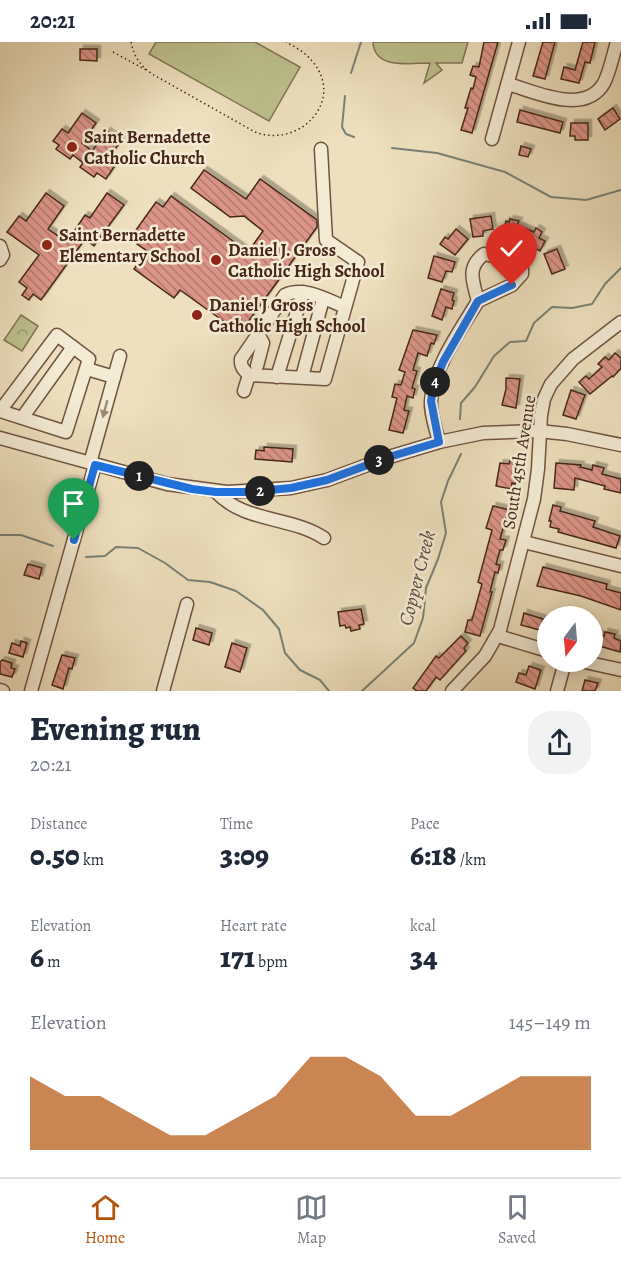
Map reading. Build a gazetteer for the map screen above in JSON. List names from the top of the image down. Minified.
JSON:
{"streets":{"street":["South 45th Avenue"]},"water":["Copper Creek"],"places":["Saint Bernadette Catholic Church","Saint Bernadette Elementary School","Daniel J. Gross Catholic High School","Daniel J Gross Catholic High School"],"north":"bottom","page":{"status":"20:21","pins":["4","3","1","2"],"heading":["Evening run","20:21"],"stats":[["Distance","0.50 km"],["Time","3:09"],["Pace","6:18 /km"],["Elevation","6 m"],["Heart rate","171 bpm"],["kcal","34"]],"chart":["Elevation","145–149 m"],"tabs":["Home","Map","Saved"]}}
